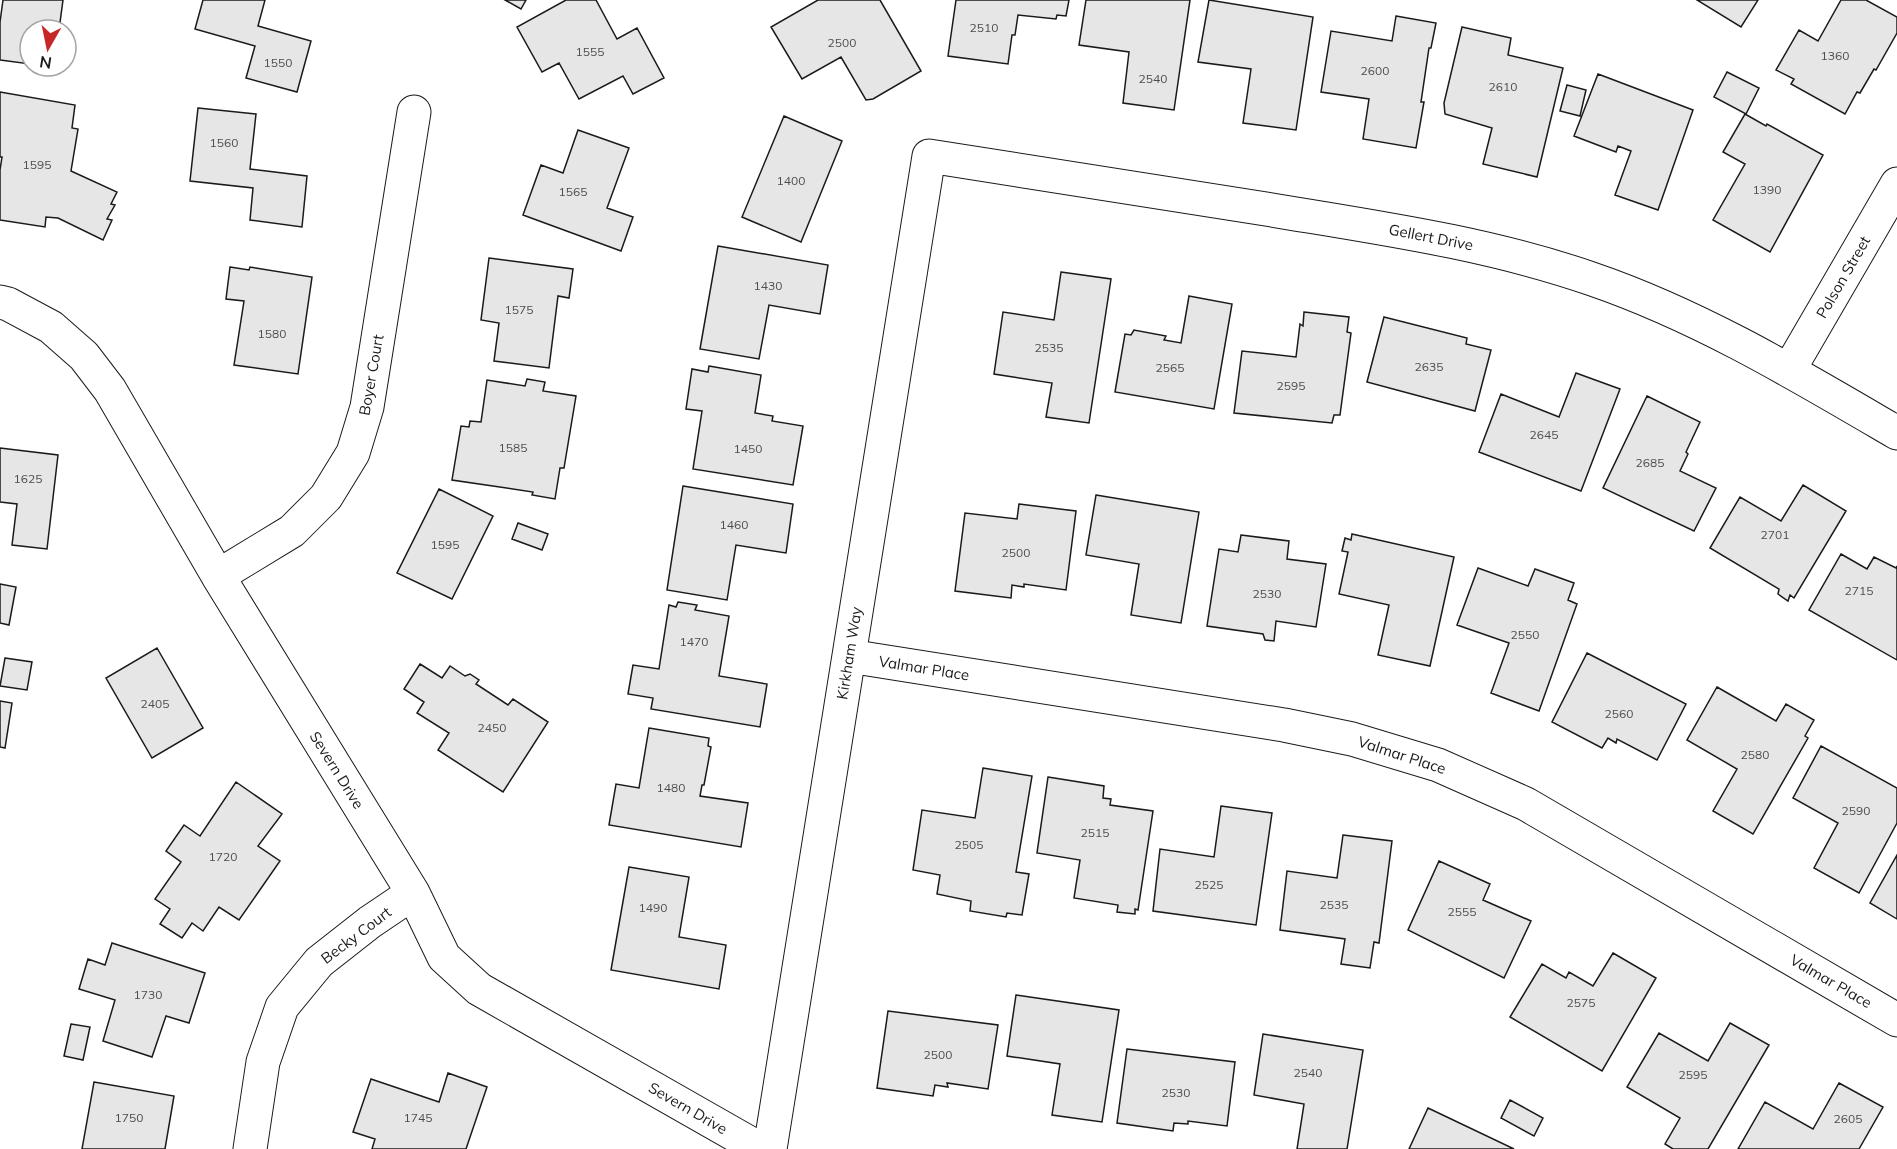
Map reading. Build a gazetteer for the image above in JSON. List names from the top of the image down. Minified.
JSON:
{"streets":{"street":["Gellert Drive","Polson Street","Boyer Court","Kirkham Way","Valmar Place","Severn Drive","Becky Court"]},"crossings":[["Gellert Drive","Polson Street"],["Gellert Drive","Kirkham Way"],["Boyer Court","Severn Drive"],["Kirkham Way","Valmar Place"],["Severn Drive","Becky Court"]],"house_numbers":["2510","2500","1555","1360","1550","2600","2540","2610","1560","1595","1400","1390","1565","1430","1575","1580","2535","2635","2565","2595","2645","1585","1450","2685","1625","1460","2701","1595","2500","2715","2530","2550","1470","2405","2560","2450","2580","1480","2590","2515","2505","1720","2525","2535","1490","2555","1730","2575","2500","2540","2595","2530","1750","1745","2605"],"north":"bottom"}
